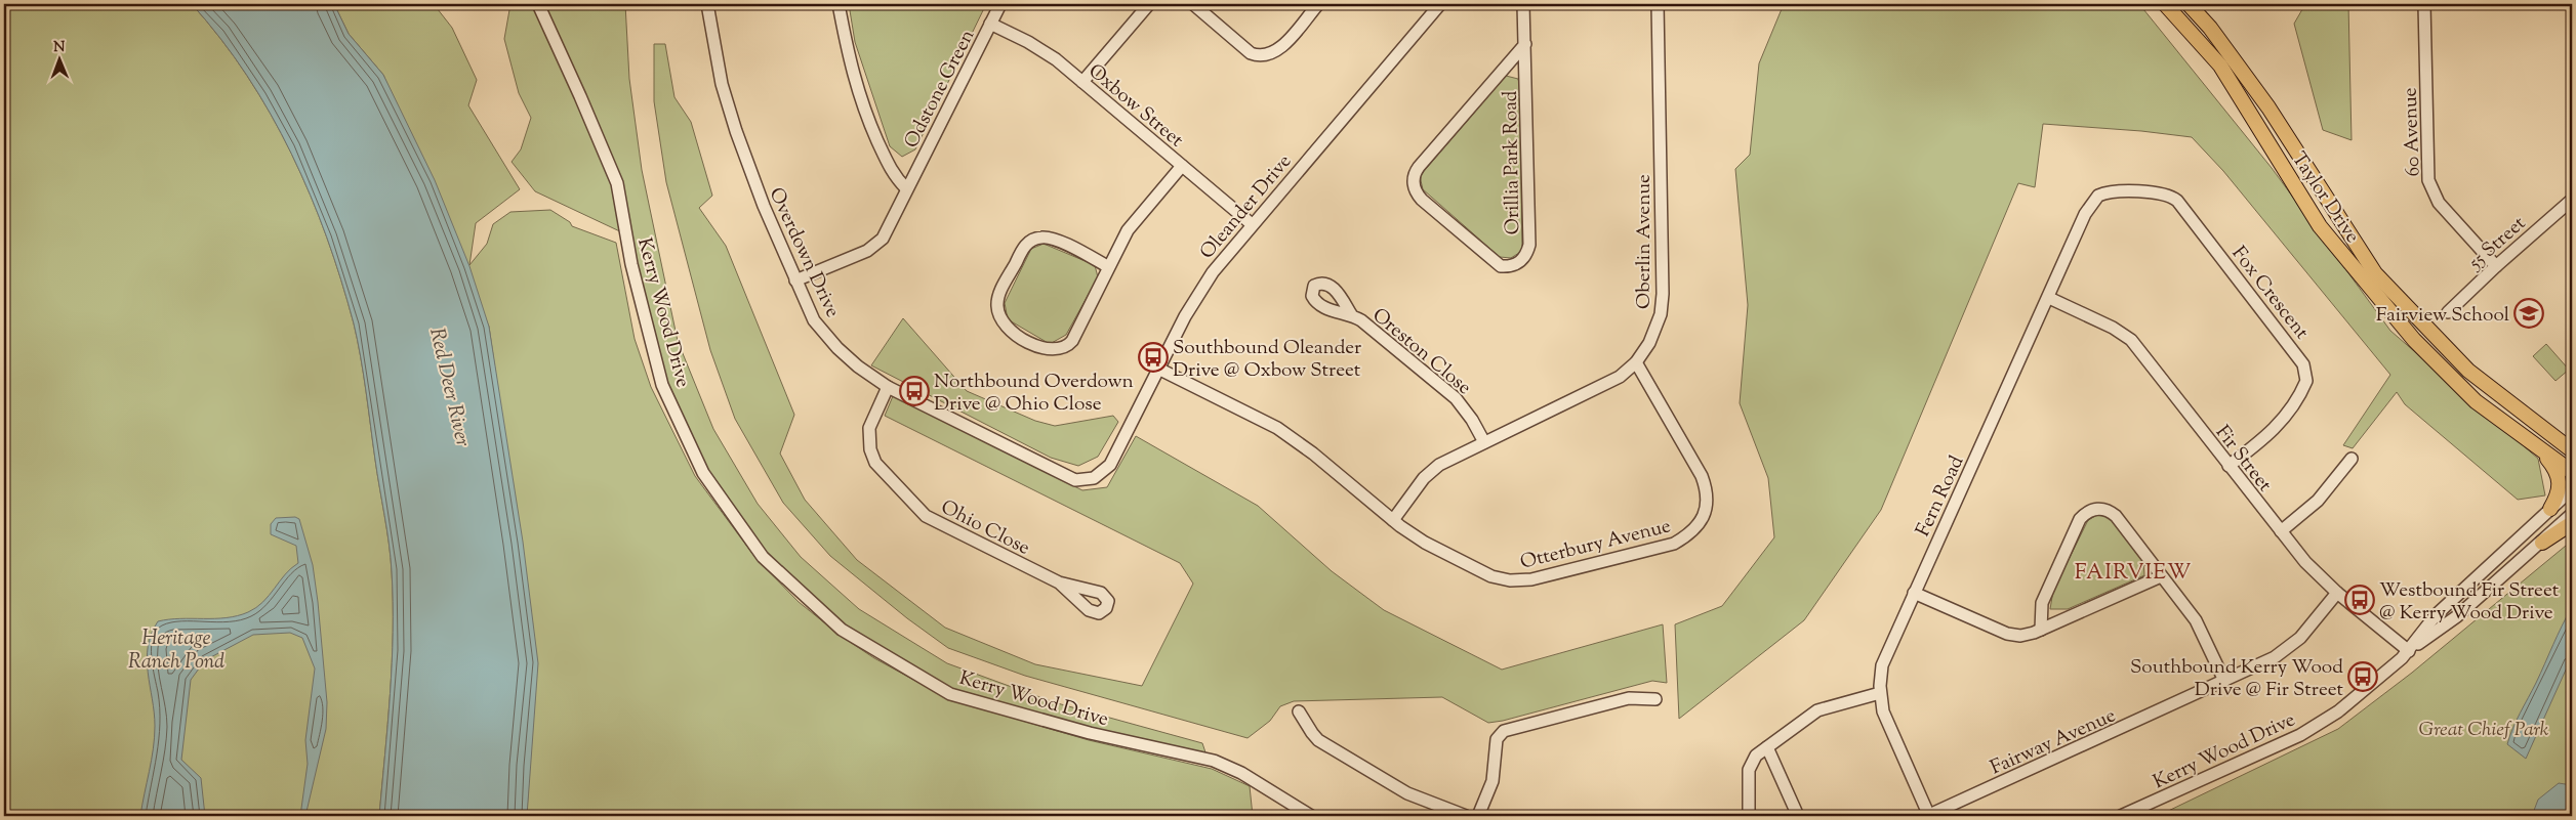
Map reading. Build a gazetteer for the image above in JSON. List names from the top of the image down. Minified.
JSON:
{"streets":{"main road":["Taylor Drive"],"street":["Odstone Green","Oxbow Street","60 Avenue","Orillia Park Road","Oleander Drive","Oberlin Avenue","55 Street","Overdown Drive","Fox Crescent","Kerry Wood Drive","Oreston Close","Fir Street","Fern Road","Ohio Close","Otterbury Avenue","Fairway Avenue"]},"crossings":[["Odstone Green","Oxbow Street"],["Odstone Green","Overdown Drive"],["Oxbow Street","Oleander Drive"],["60 Avenue","55 Street"],["Oleander Drive","Overdown Drive"],["Oleander Drive","Otterbury Avenue"],["Oberlin Avenue","Oreston Close"],["Oberlin Avenue","Otterbury Avenue"],["Overdown Drive","Ohio Close"],["Fox Crescent","Fir Street"],["Fox Crescent","Fern Road"],["Kerry Wood Drive","Fir Street"],["Fir Street","Fern Road"],["Fir Street","Fairway Avenue"],["Fern Road","Fairway Avenue"]],"districts":["FAIRVIEW"],"water":["Red Deer River","Heritage Ranch Pond"],"parks":["Great Chief Park"],"places":{"school or university":["Fairview School"],"bus stop":["Southbound Oleander Drive @ Oxbow Street","Northbound Overdown Drive @ Ohio Close","Westbound Fir Street @ Kerry Wood Drive","Southbound Kerry Wood Drive @ Fir Street"]},"north":"top"}
